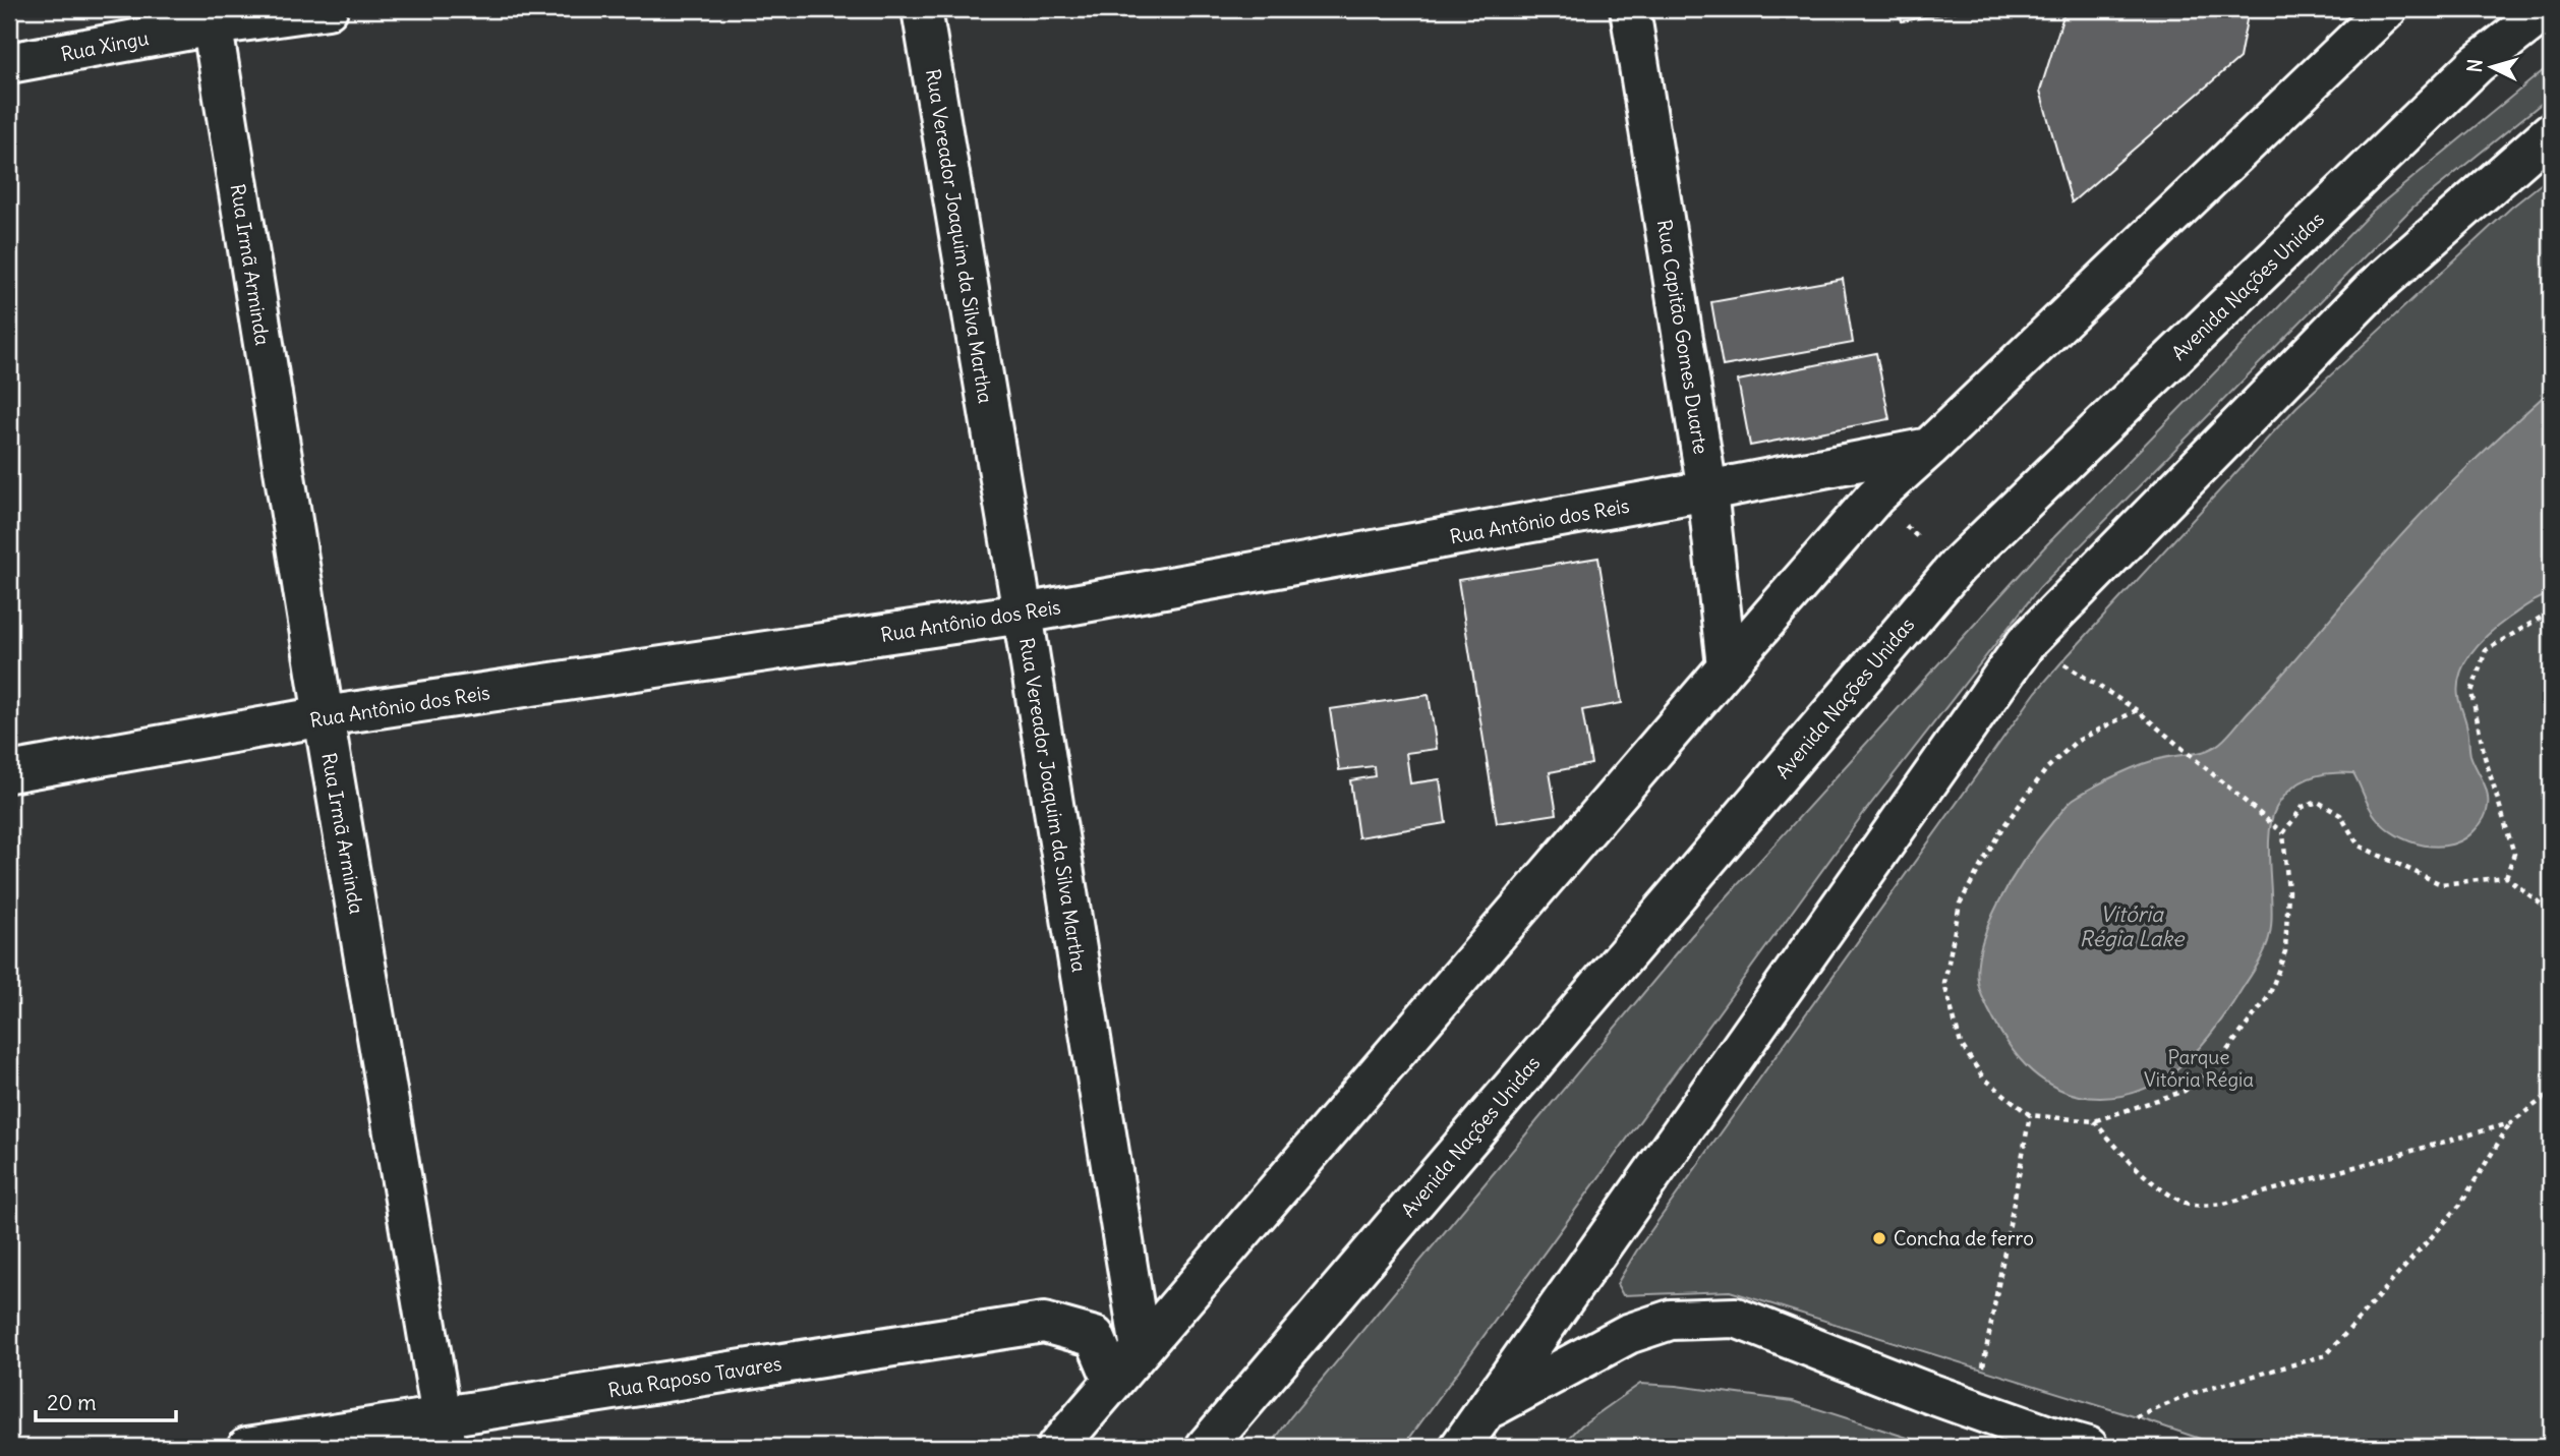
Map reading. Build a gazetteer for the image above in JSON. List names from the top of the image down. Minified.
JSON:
{"streets":{"street":["Rua Xingu","Rua Vereador Joaquim da Silva Martha","Rua Irmã Arminda","Avenida Nações Unidas","Rua Capitão Gomes Duarte","Rua Antônio dos Reis","Rua Raposo Tavares"]},"crossings":[["Rua Xingu","Rua Irmã Arminda"],["Rua Vereador Joaquim da Silva Martha","Rua Antônio dos Reis"],["Rua Irmã Arminda","Rua Antônio dos Reis"],["Rua Irmã Arminda","Rua Raposo Tavares"],["Rua Capitão Gomes Duarte","Rua Antônio dos Reis"]],"water":["Vitória Régia Lake"],"parks":["Parque Vitória Régia"],"places":["Concha de ferro"],"scale_bar":"20 m","north":"left"}
